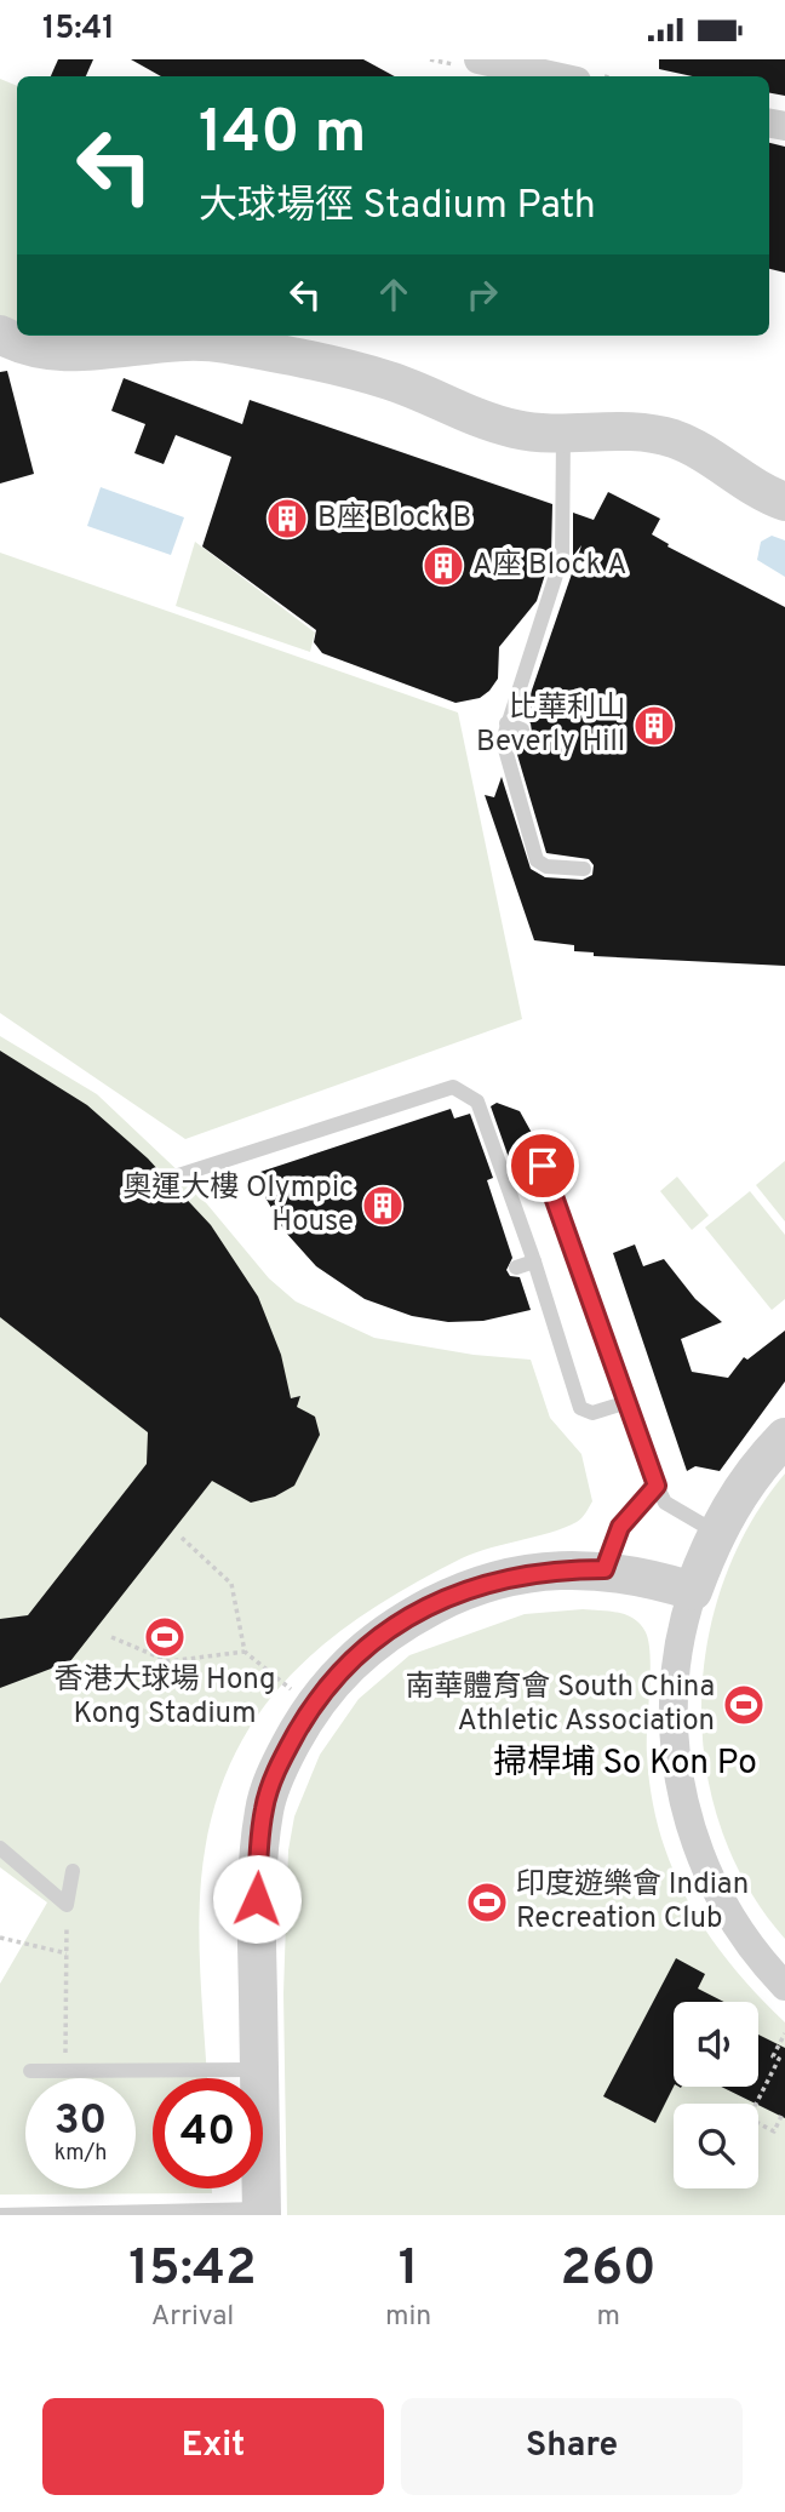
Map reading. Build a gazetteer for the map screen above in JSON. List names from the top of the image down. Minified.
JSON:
{"districts":["掃桿埔 So Kon Po"],"places":{"building":["B座 Block B","A座 Block A","比華利山 Beverly Hill","奧運大樓 Olympic House"],"sports":["香港大球場 Hong Kong Stadium","南華體育會 South China Athletic Association","印度遊樂會 Indian Recreation Club"]},"page":{"status":"15:41","turn":["140 m","大球場徑 Stadium Path"],"speed":"30 km/h","limit":"40","eta":["15:42","Arrival","1","min","260","m"],"buttons":["Exit","Share"]}}
